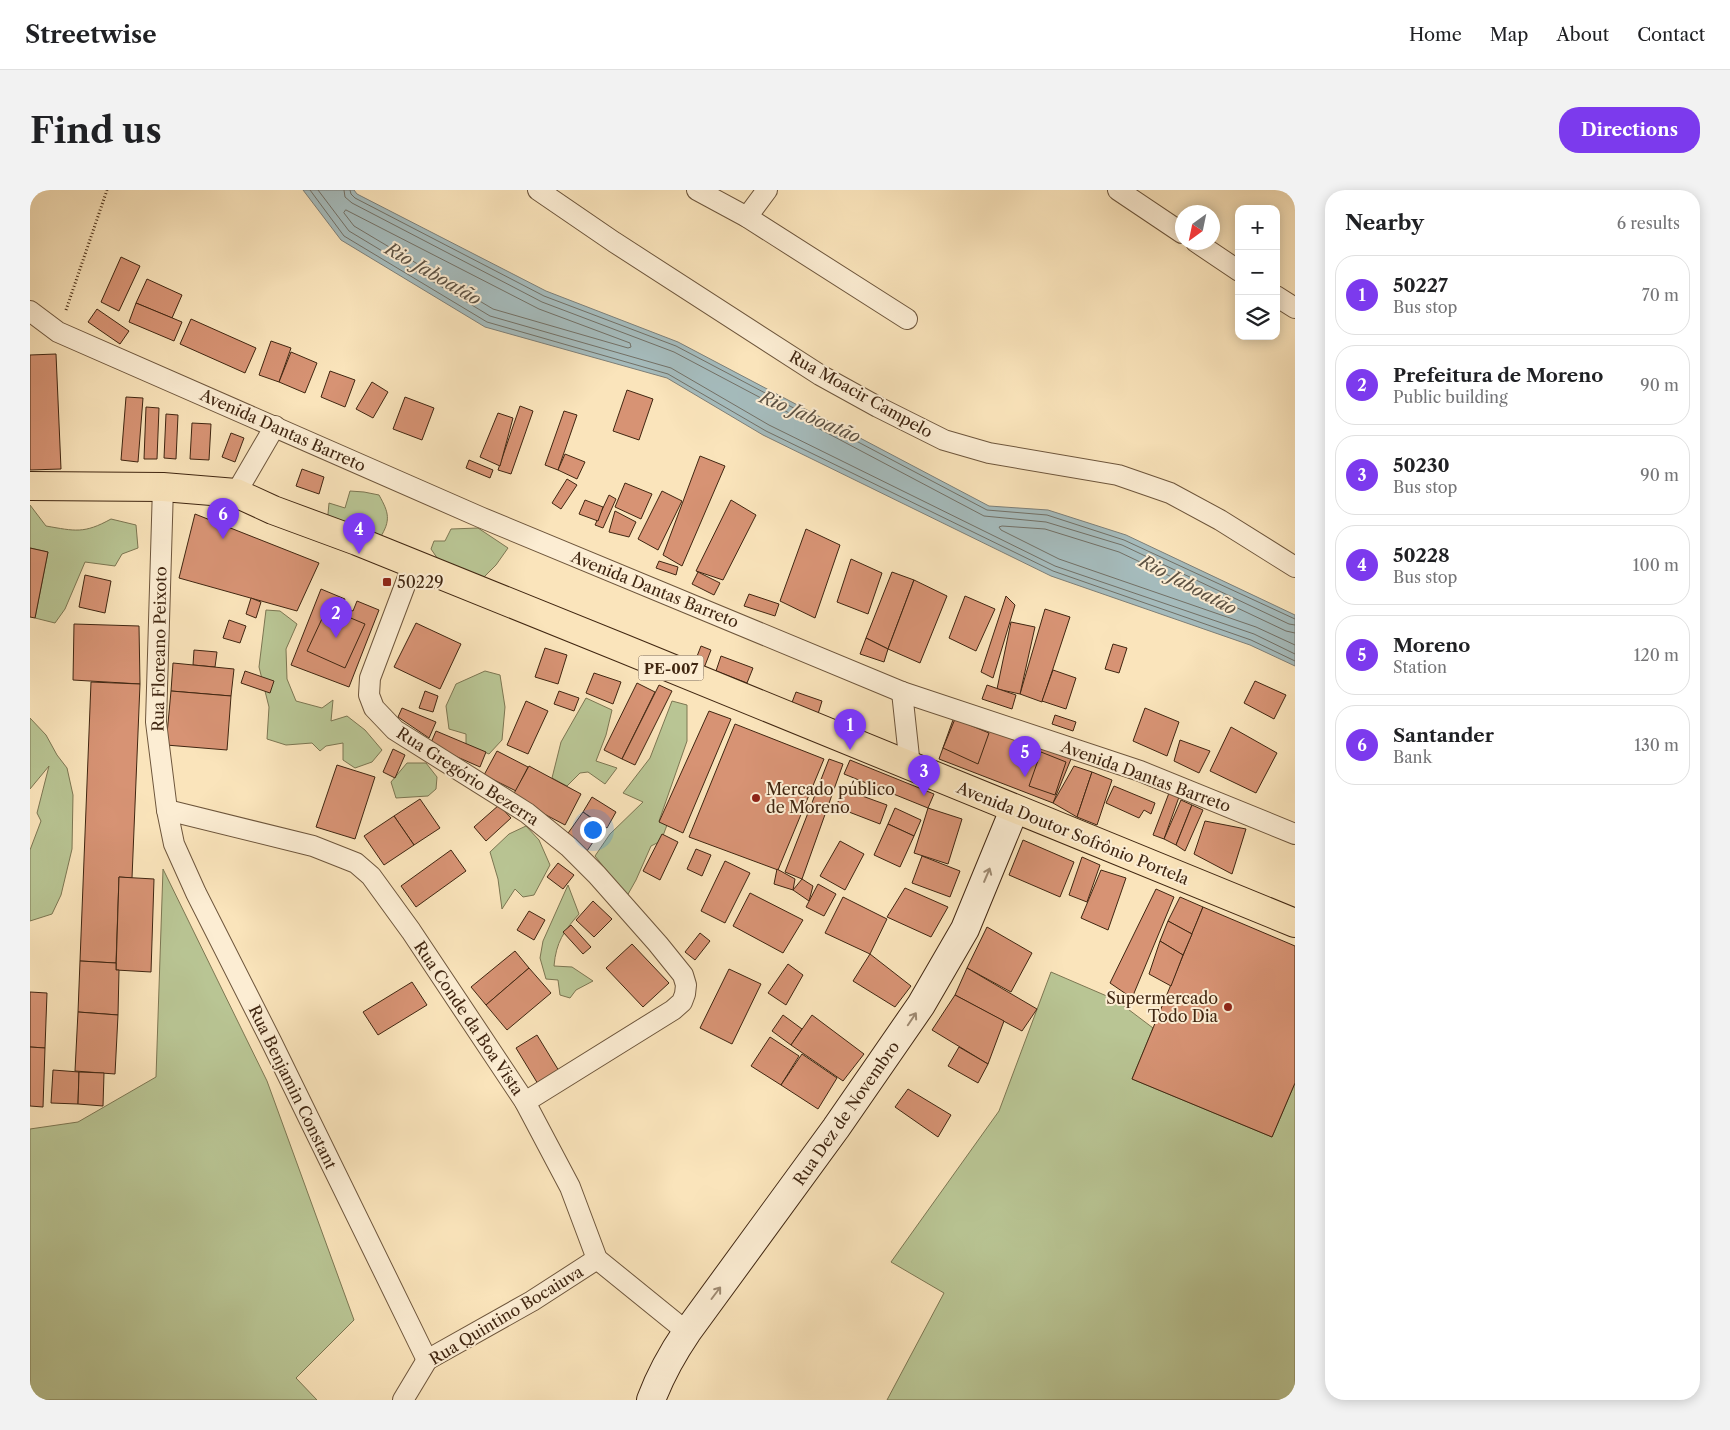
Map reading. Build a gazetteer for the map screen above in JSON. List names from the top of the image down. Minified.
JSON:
{"streets":{"main road":["PE-007","Avenida Doutor Sofrônio Portela","Rua Dez de Novembro"],"street":["Rua Moacir Campelo","Avenida Dantas Barreto","Rua Floreano Peixoto","Rua Gregório Bezerra","Rua Conde da Boa Vista","Rua Benjamin Constant","Rua Quintino Bocaiuva"]},"crossings":[["Rua Floreano Peixoto","Avenida Doutor Sofrônio Portela"],["Rua Floreano Peixoto","Rua Conde da Boa Vista"],["Rua Floreano Peixoto","Rua Benjamin Constant"],["Rua Gregório Bezerra","Avenida Doutor Sofrônio Portela"],["Rua Gregório Bezerra","Rua Conde da Boa Vista"],["Avenida Doutor Sofrônio Portela","Rua Dez de Novembro"],["Rua Conde da Boa Vista","Rua Benjamin Constant"],["Rua Conde da Boa Vista","Rua Quintino Bocaiuva"],["Rua Benjamin Constant","Rua Quintino Bocaiuva"]],"one_way":["Rua Dez de Novembro"],"water":["Rio Jaboatão"],"places":{"transit":["50229"],"other":["Mercado público de Moreno","Supermercado Todo Dia"]},"north":"bottom left","page":{"header":"Streetwise","nav":["Home","Map","About","Contact"],"buttons":"Directions","title":"Find us","heading":["Nearby","6 results"],"map_buttons":["+","−"],"list":[{"mark":"1","name":"50227","note":"Bus stop","value":"70 m"},{"mark":"2","name":"Prefeitura de Moreno","note":"Public building","value":"90 m"},{"mark":"3","name":"50230","note":"Bus stop","value":"90 m"},{"mark":"4","name":"50228","note":"Bus stop","value":"100 m"},{"mark":"5","name":"Moreno","note":"Station","value":"120 m"},{"mark":"6","name":"Santander","note":"Bank","value":"130 m"}],"pins":["6","4","2","1","5","3"]}}
